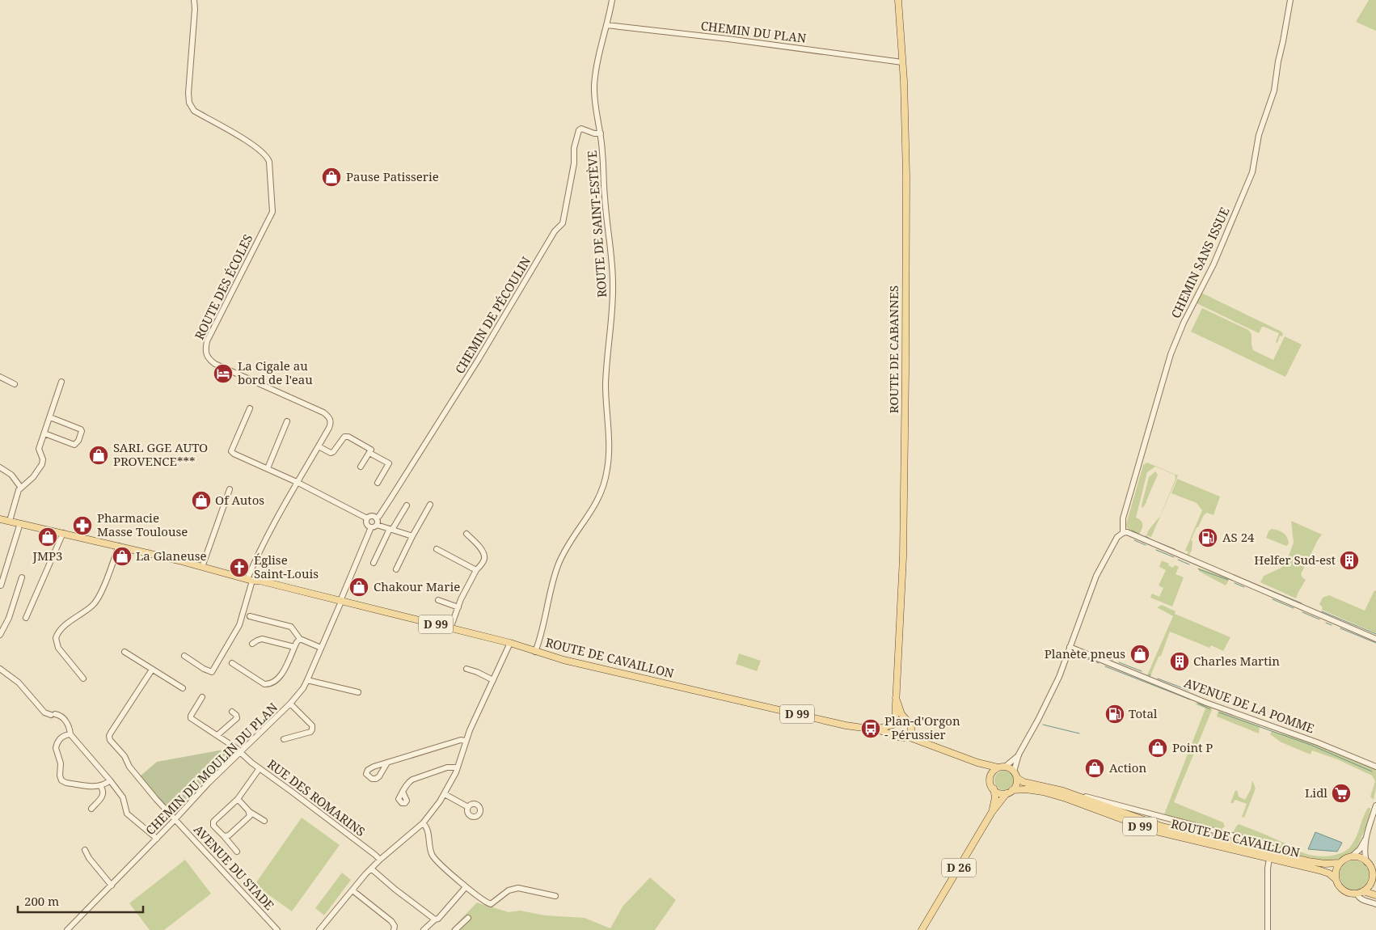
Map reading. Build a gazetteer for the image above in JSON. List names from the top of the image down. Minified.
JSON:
{"streets":{"main road":["ROUTE DE CABANNES","D 99","ROUTE DE CAVAILLON","D 26"],"street":["CHEMIN DU PLAN","ROUTE DE SAINT-ESTÈVE","CHEMIN SANS ISSUE","ROUTE DES ÉCOLES","CHEMIN DE PÉCOULIN","AVENUE DE LA POMME","CHEMIN DU MOULIN DU PLAN","RUE DES ROMARINS","AVENUE DU STADE"]},"crossings":[["CHEMIN DU PLAN","ROUTE DE SAINT-ESTÈVE"],["CHEMIN DU PLAN","ROUTE DE CABANNES"],["ROUTE DE SAINT-ESTÈVE","CHEMIN DE PÉCOULIN"],["ROUTE DE SAINT-ESTÈVE","ROUTE DE CAVAILLON"],["ROUTE DES ÉCOLES","ROUTE DE CAVAILLON"],["ROUTE DE CABANNES","ROUTE DE CAVAILLON"],["ROUTE DE CAVAILLON","CHEMIN DU MOULIN DU PLAN"],["ROUTE DE CAVAILLON","D 26"],["CHEMIN DU MOULIN DU PLAN","RUE DES ROMARINS"],["CHEMIN DU MOULIN DU PLAN","AVENUE DU STADE"]],"places":{"shop":["Pause Patisserie","SARL GGE AUTO PROVENCE***","Of Autos","JMP3","La Glaneuse","Chakour Marie","Planète pneus","Point P","Action"],"hotel":["La Cigale au bord de l'eau"],"pharmacy":["Pharmacie Masse Toulouse"],"fuel station":["AS 24","Total"],"building":["Helfer Sud-est","Charles Martin"],"church":["Église Saint-Louis"],"bus stop":["Plan-d'Orgon - Pérussier"],"supermarket":["Lidl"]},"scale_bar":"200 m"}
